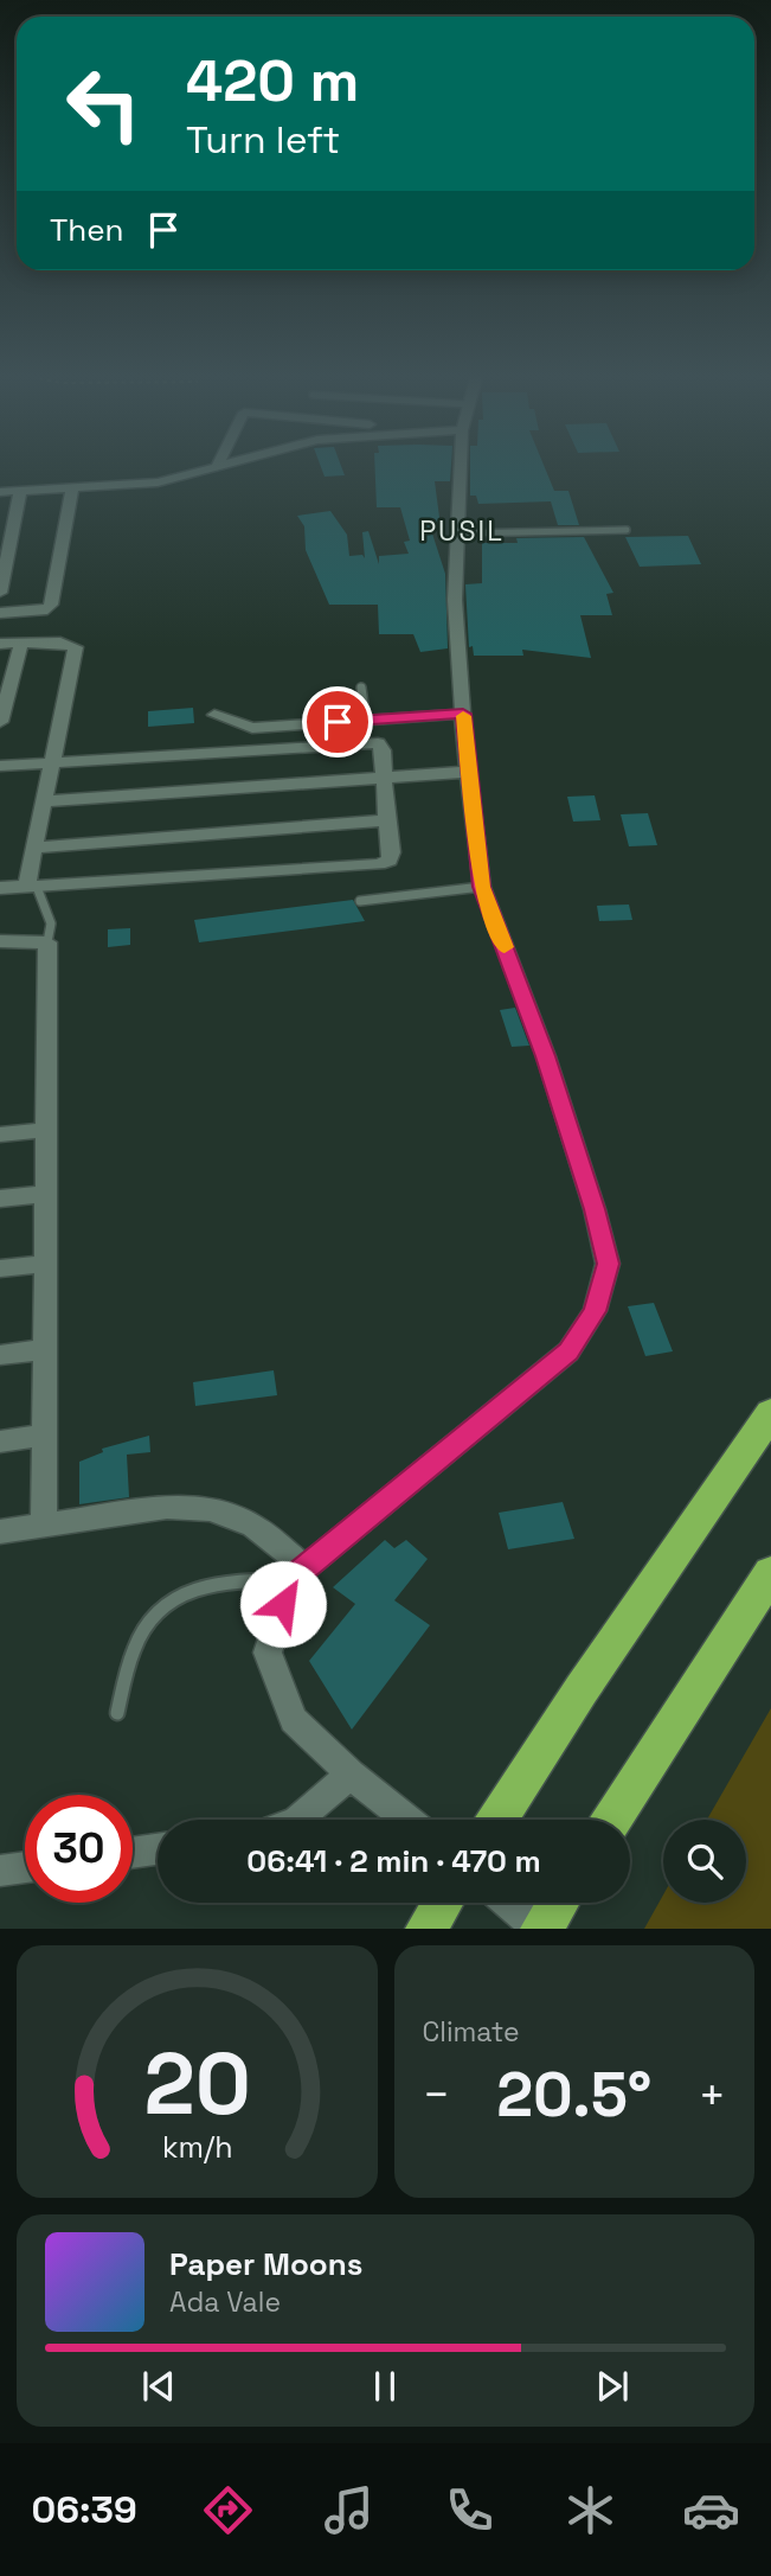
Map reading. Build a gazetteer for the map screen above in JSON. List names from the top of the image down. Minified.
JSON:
{"districts":["PUSIL"],"page":{"turn":["420 m","Turn left"],"then":"Then","limit":"30","trip":"06:41 · 2 min · 470 m","tile":"Climate","heat":["−","20.5°","+"],"song":["Paper Moons","Ada Vale"],"tabs":"06:39","gauge":["20","km/h"]}}
